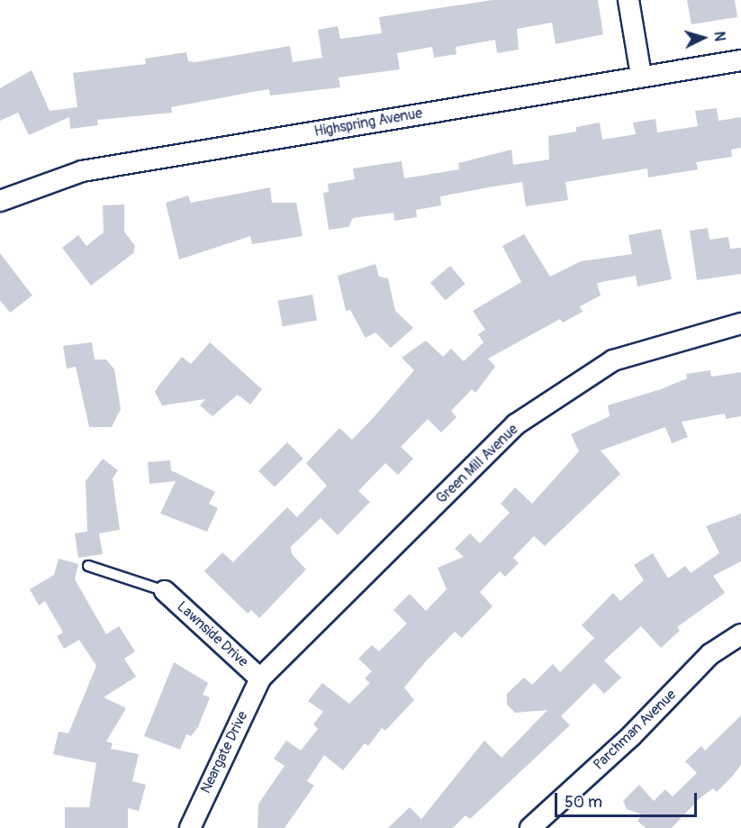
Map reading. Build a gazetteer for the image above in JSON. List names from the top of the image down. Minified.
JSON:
{"streets":{"street":["Highspring Avenue","Green Mill Avenue","Lawnside Drive","Parchman Avenue","Neargate Drive"]},"crossings":[["Green Mill Avenue","Lawnside Drive"],["Green Mill Avenue","Neargate Drive"],["Lawnside Drive","Neargate Drive"]],"scale_bar":"50 m","north":"right"}
